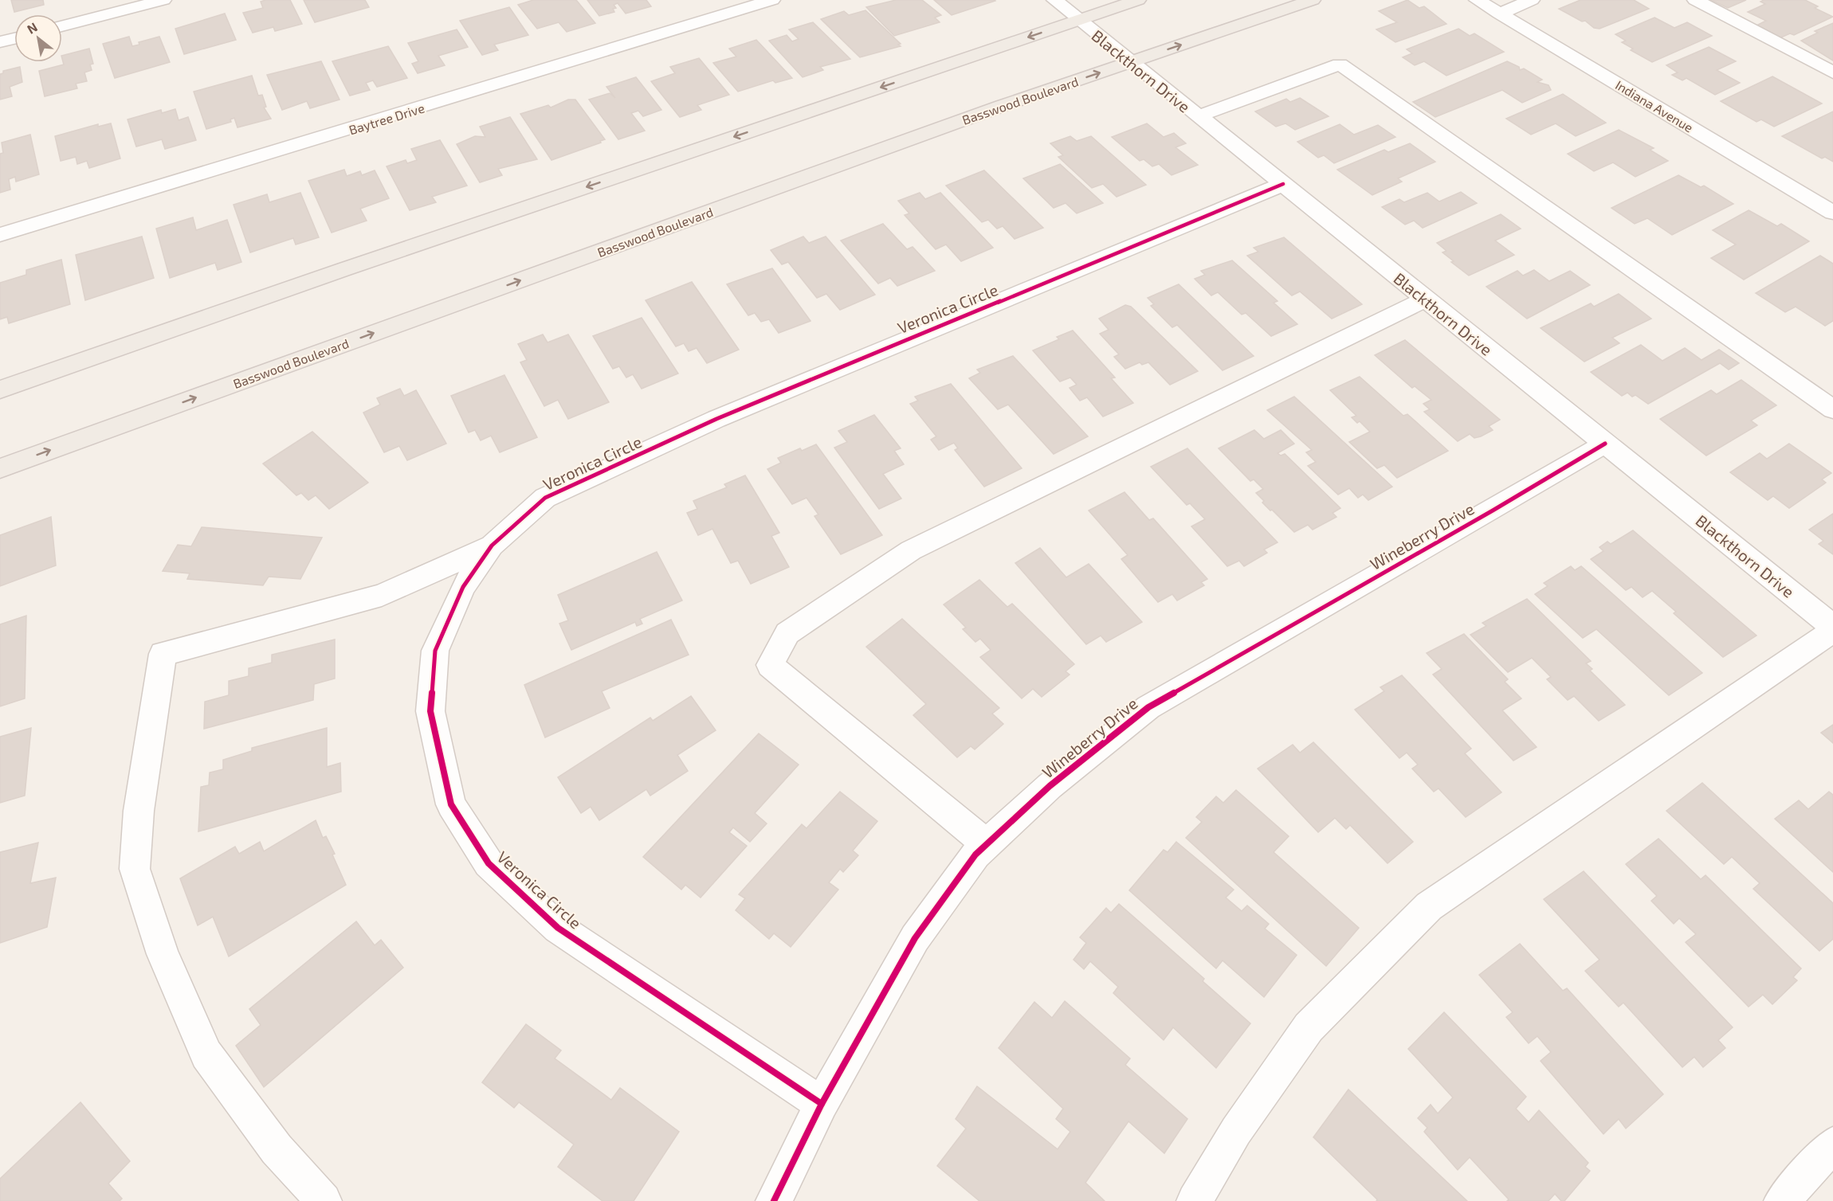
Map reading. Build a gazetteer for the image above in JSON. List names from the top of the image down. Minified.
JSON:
{"streets":{"main road":["Basswood Boulevard"],"street":["Blackthorn Drive","Indiana Avenue","Baytree Drive","Veronica Circle","Wineberry Drive"]},"crossings":[["Blackthorn Drive","Basswood Boulevard"],["Blackthorn Drive","Veronica Circle"],["Blackthorn Drive","Wineberry Drive"],["Veronica Circle","Wineberry Drive"]],"north":"top left"}
